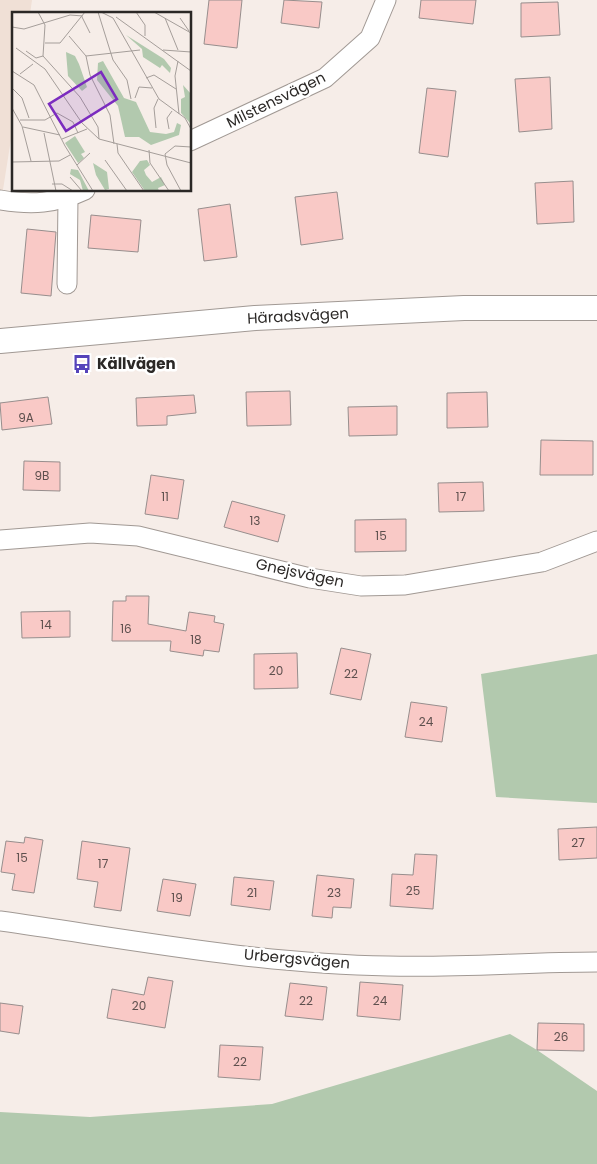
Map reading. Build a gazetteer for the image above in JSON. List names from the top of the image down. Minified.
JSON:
{"streets":{"street":["Milstensvägen","Häradsvägen","Gnejsvägen","Urbergsvägen"]},"places":{"bus stop":["Källvägen"]},"house_numbers":["9A","9B","11","17","13","15","14","16","18","20","22","24","27","15","17","25","21","23","19","22","24","20","26","22"]}
